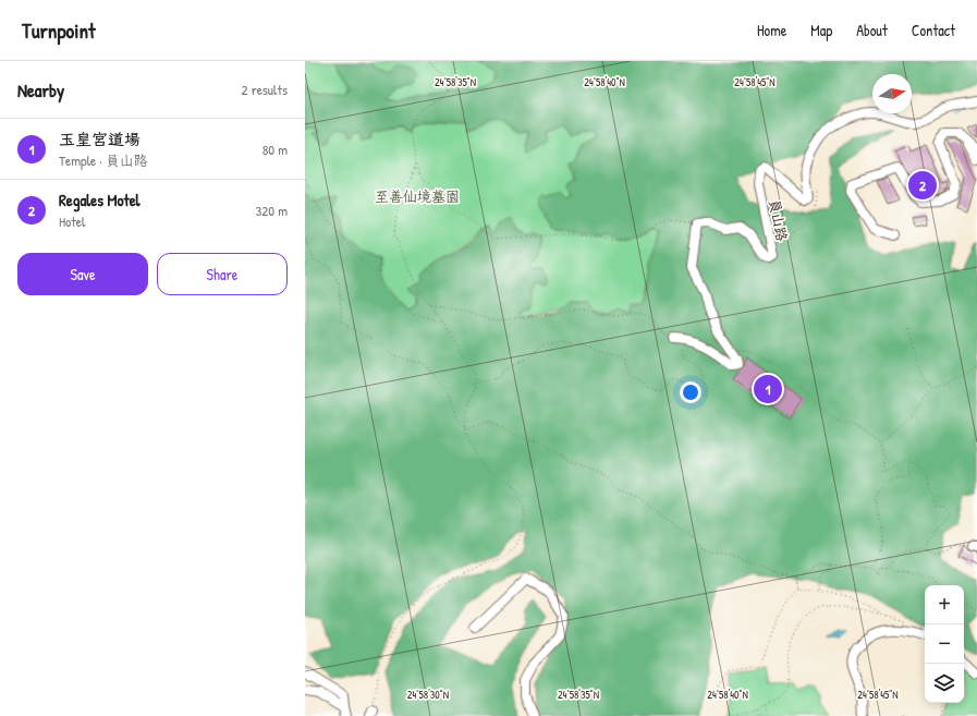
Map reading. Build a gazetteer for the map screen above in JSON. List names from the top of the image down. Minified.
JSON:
{"streets":{"street":["員山路"]},"parks":["至善仙境墓園"],"north":"right","page":{"header":"Turnpoint","nav":["Home","Map","About","Contact"],"heading":["Nearby","2 results"],"list":[{"mark":"1","name":"玉皇宮道場","note":"Temple · 員山路","value":"80 m"},{"mark":"2","name":"Regales Motel","note":"Hotel","value":"320 m"}],"pins":["2","1"],"buttons":["Save","Share"],"map_buttons":["+","−"]},"coordinates":["24°58'35\"N","24°58'40\"N","24°58'45\"N","24°58'30\"N"]}
